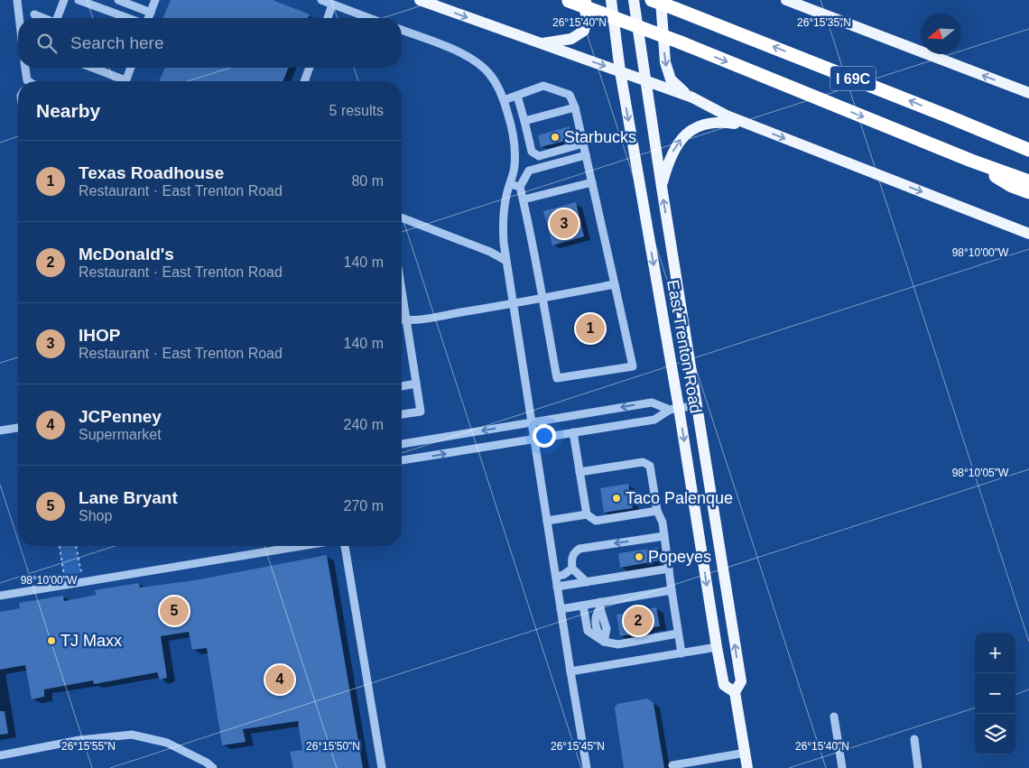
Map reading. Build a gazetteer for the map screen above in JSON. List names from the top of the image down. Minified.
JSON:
{"streets":{"highway":["I 69C"],"main road":["East Trenton Road"]},"places":["Starbucks","Taco Palenque","Popeyes","TJ Maxx"],"north":"left","page":{"search":"Search here","heading":["Nearby","5 results"],"list":[{"mark":"1","name":"Texas Roadhouse","note":"Restaurant · East Trenton Road","value":"80 m"},{"mark":"2","name":"McDonald's","note":"Restaurant · East Trenton Road","value":"140 m"},{"mark":"3","name":"IHOP","note":"Restaurant · East Trenton Road","value":"140 m"},{"mark":"4","name":"JCPenney","note":"Supermarket","value":"240 m"},{"mark":"5","name":"Lane Bryant","note":"Shop","value":"270 m"}],"pins":["3","1","5","2","4"],"map_buttons":["+","−"]},"coordinates":["26°15'40\"N","26°15'35\"N","98°10'00\"W","98°10'05\"W","26°15'55\"N","26°15'50\"N","26°15'45\"N"]}
